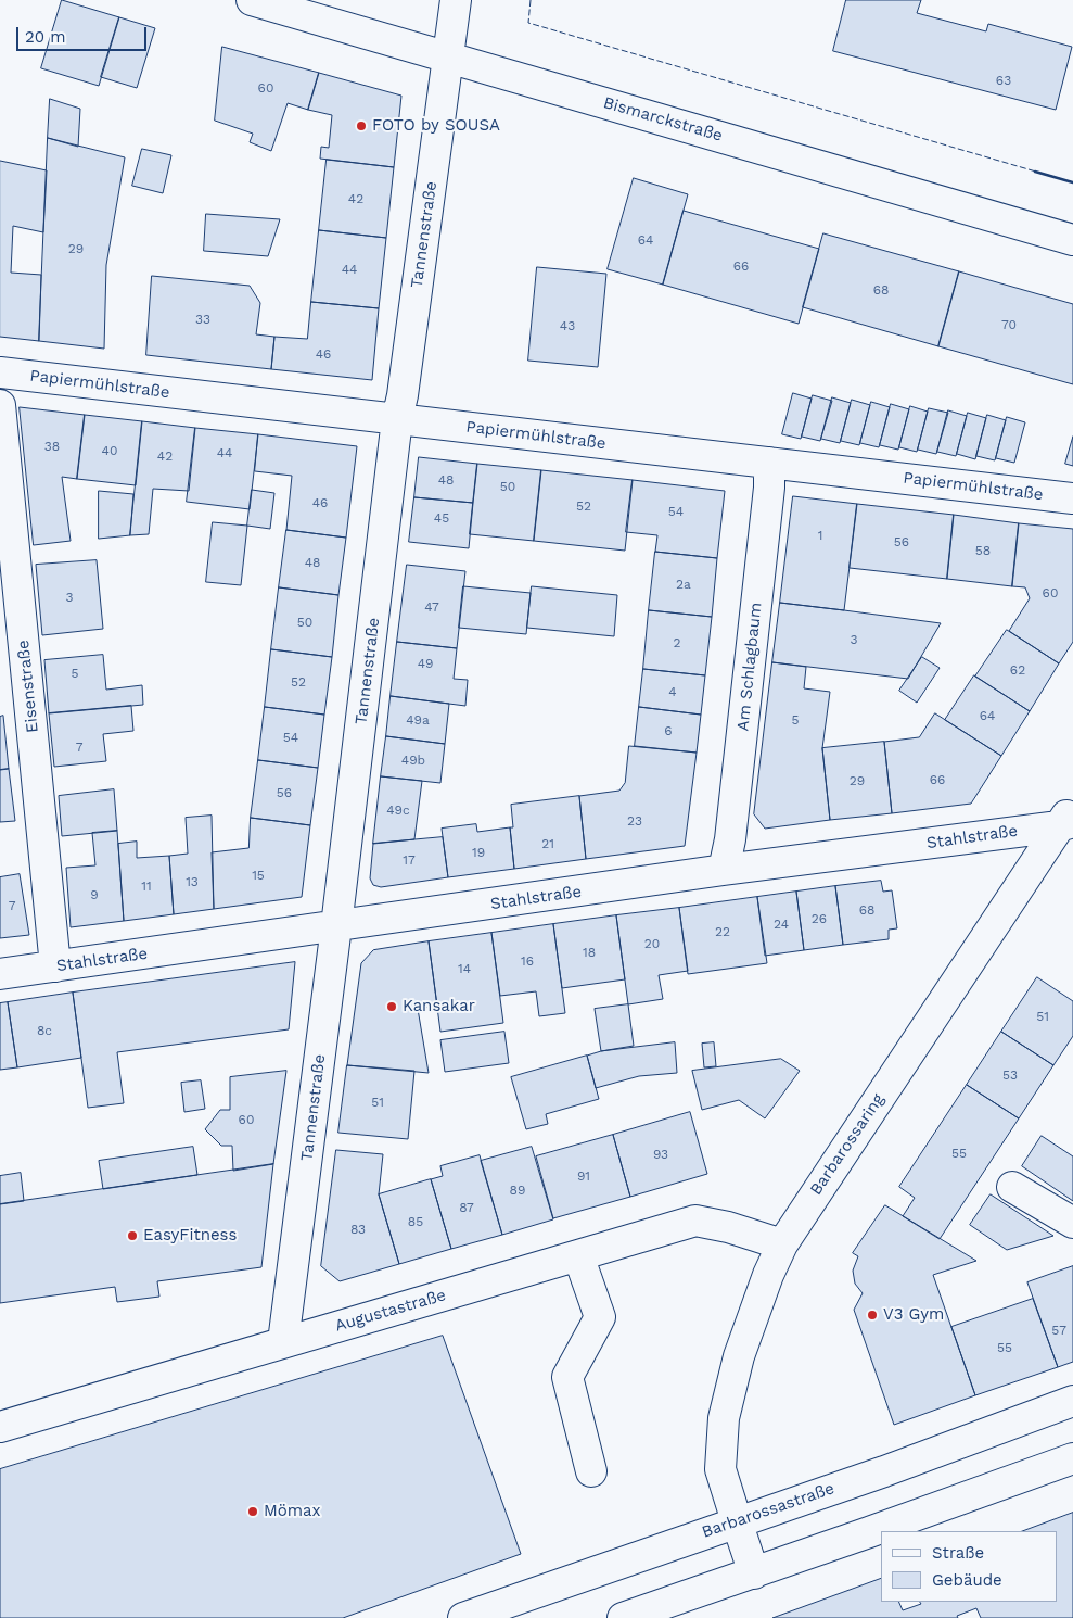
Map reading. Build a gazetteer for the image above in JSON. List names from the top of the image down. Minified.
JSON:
{"streets":{"street":["Bismarckstraße","Tannenstraße","Papiermühlstraße","Am Schlagbaum","Eisenstraße","Stahlstraße","Barbarossaring","Augustastraße","Barbarossastraße"]},"crossings":[["Bismarckstraße","Tannenstraße"],["Tannenstraße","Papiermühlstraße"],["Tannenstraße","Stahlstraße"],["Tannenstraße","Augustastraße"],["Papiermühlstraße","Am Schlagbaum"],["Am Schlagbaum","Stahlstraße"],["Eisenstraße","Stahlstraße"],["Stahlstraße","Barbarossaring"],["Barbarossaring","Augustastraße"],["Barbarossaring","Barbarossastraße"]],"places":["FOTO by SOUSA","Kansakar","EasyFitness","V3 Gym","Mömax"],"house_numbers":["63","60","42","64","29","66","44","68","33","70","43","46","38","40","44","42","48","50","46","52","54","45","1","56","58","48","2a","60","3","47","50","3","2","49","62","5","52","4","64","49a","5","6","54","7","49b","66","29","56","49c","23","21","19","17","15","13","11","9","7","68","26","24","22","20","18","16","14","51","8c","53","51","60","55","93","91","89","87","85","83","57","55"],"legend":["Straße","Gebäude"],"scale_bar":"20 m"}
